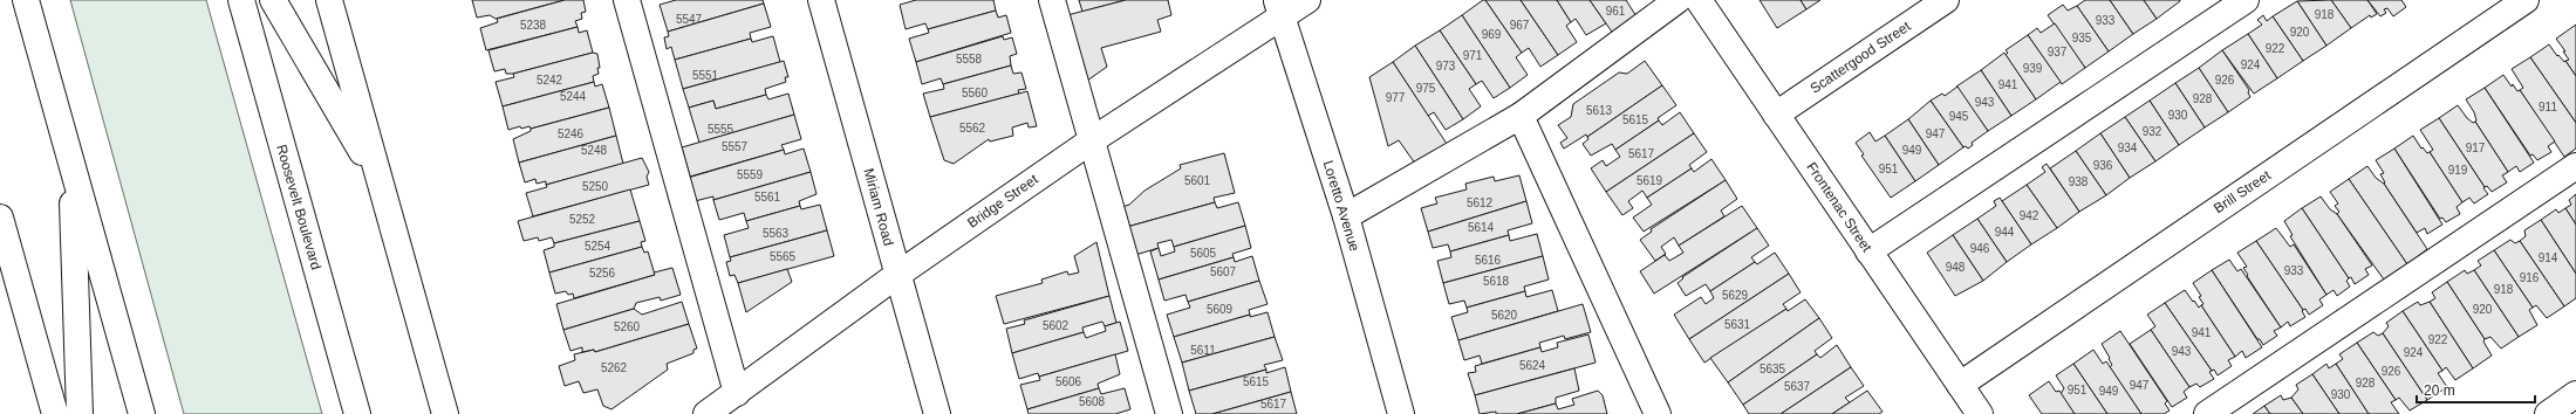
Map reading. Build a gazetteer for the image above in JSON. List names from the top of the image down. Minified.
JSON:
{"streets":{"main road":["Scattergood Street","Brill Street","Bridge Street","Loretto Avenue","Roosevelt Boulevard","Miriam Road","Frontenac Street"]},"crossings":[["Scattergood Street","Frontenac Street"],["Brill Street","Frontenac Street"],["Bridge Street","Loretto Avenue"],["Bridge Street","Miriam Road"]],"house_numbers":["961","918","5547","933","5238","967","920","969","935","922","937","971","5558","924","973","939","5551","5242","926","941","975","5560","5244","977","928","943","911","5613","930","945","5615","5562","5555","932","5246","947","5557","934","917","5248","949","5617","936","951","919","5559","5601","5619","938","5250","5561","5612","942","5252","5614","944","5563","5254","946","5605","5565","914","5616","948","933","5607","5256","916","5618","918","5629","5609","920","5620","5631","5602","5260","941","922","5611","943","924","5624","5262","5635","926","5606","5615","928","947","5637","951","949","930","5608","5617"],"scale_bar":"20 m"}
